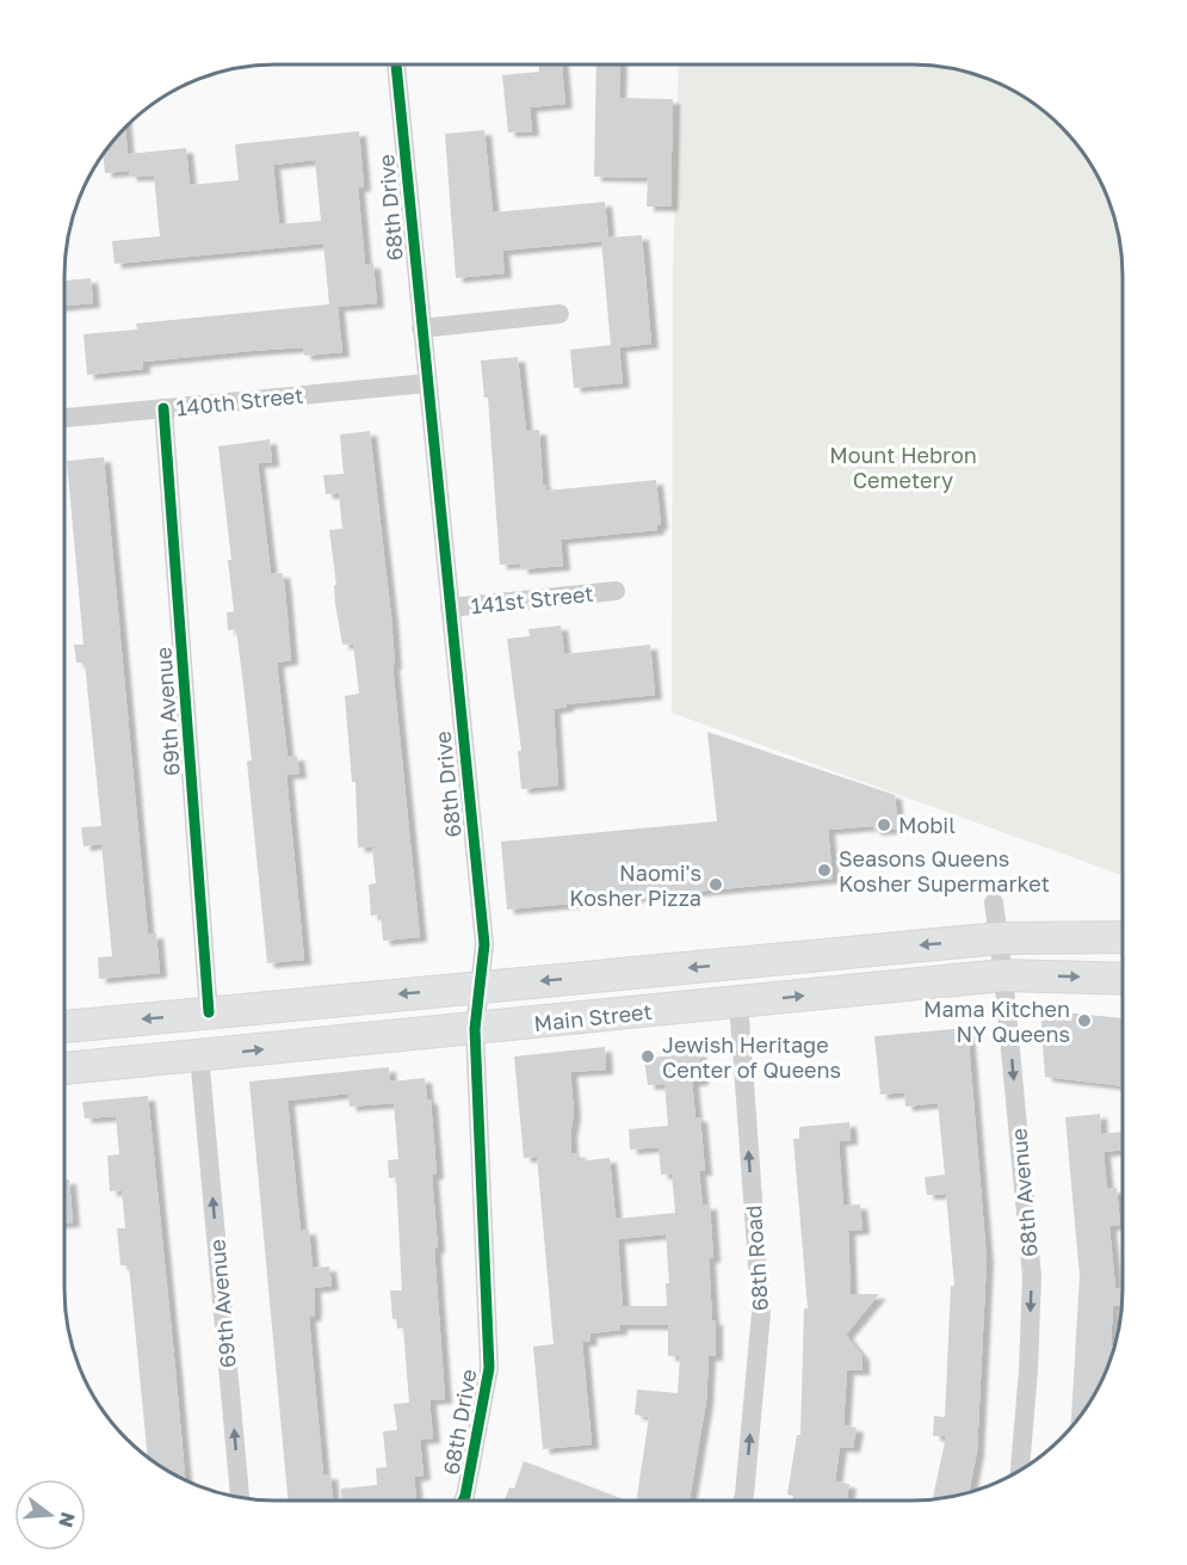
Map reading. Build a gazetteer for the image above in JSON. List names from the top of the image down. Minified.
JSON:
{"streets":{"main road":["Main Street"],"street":["68th Drive","140th Street","141st Street","69th Avenue","68th Avenue","68th Road"]},"crossings":[["68th Drive","140th Street"],["68th Drive","141st Street"],["68th Drive","Main Street"],["140th Street","69th Avenue"],["69th Avenue","Main Street"],["Main Street","68th Avenue"],["Main Street","68th Road"]],"one_way":["69th Avenue","68th Avenue","68th Road"],"parks":["Mount Hebron Cemetery"],"places":["Mobil","Seasons Queens Kosher Supermarket","Naomi's Kosher Pizza","Mama Kitchen NY Queens","Jewish Heritage Center of Queens"],"north":"right"}
